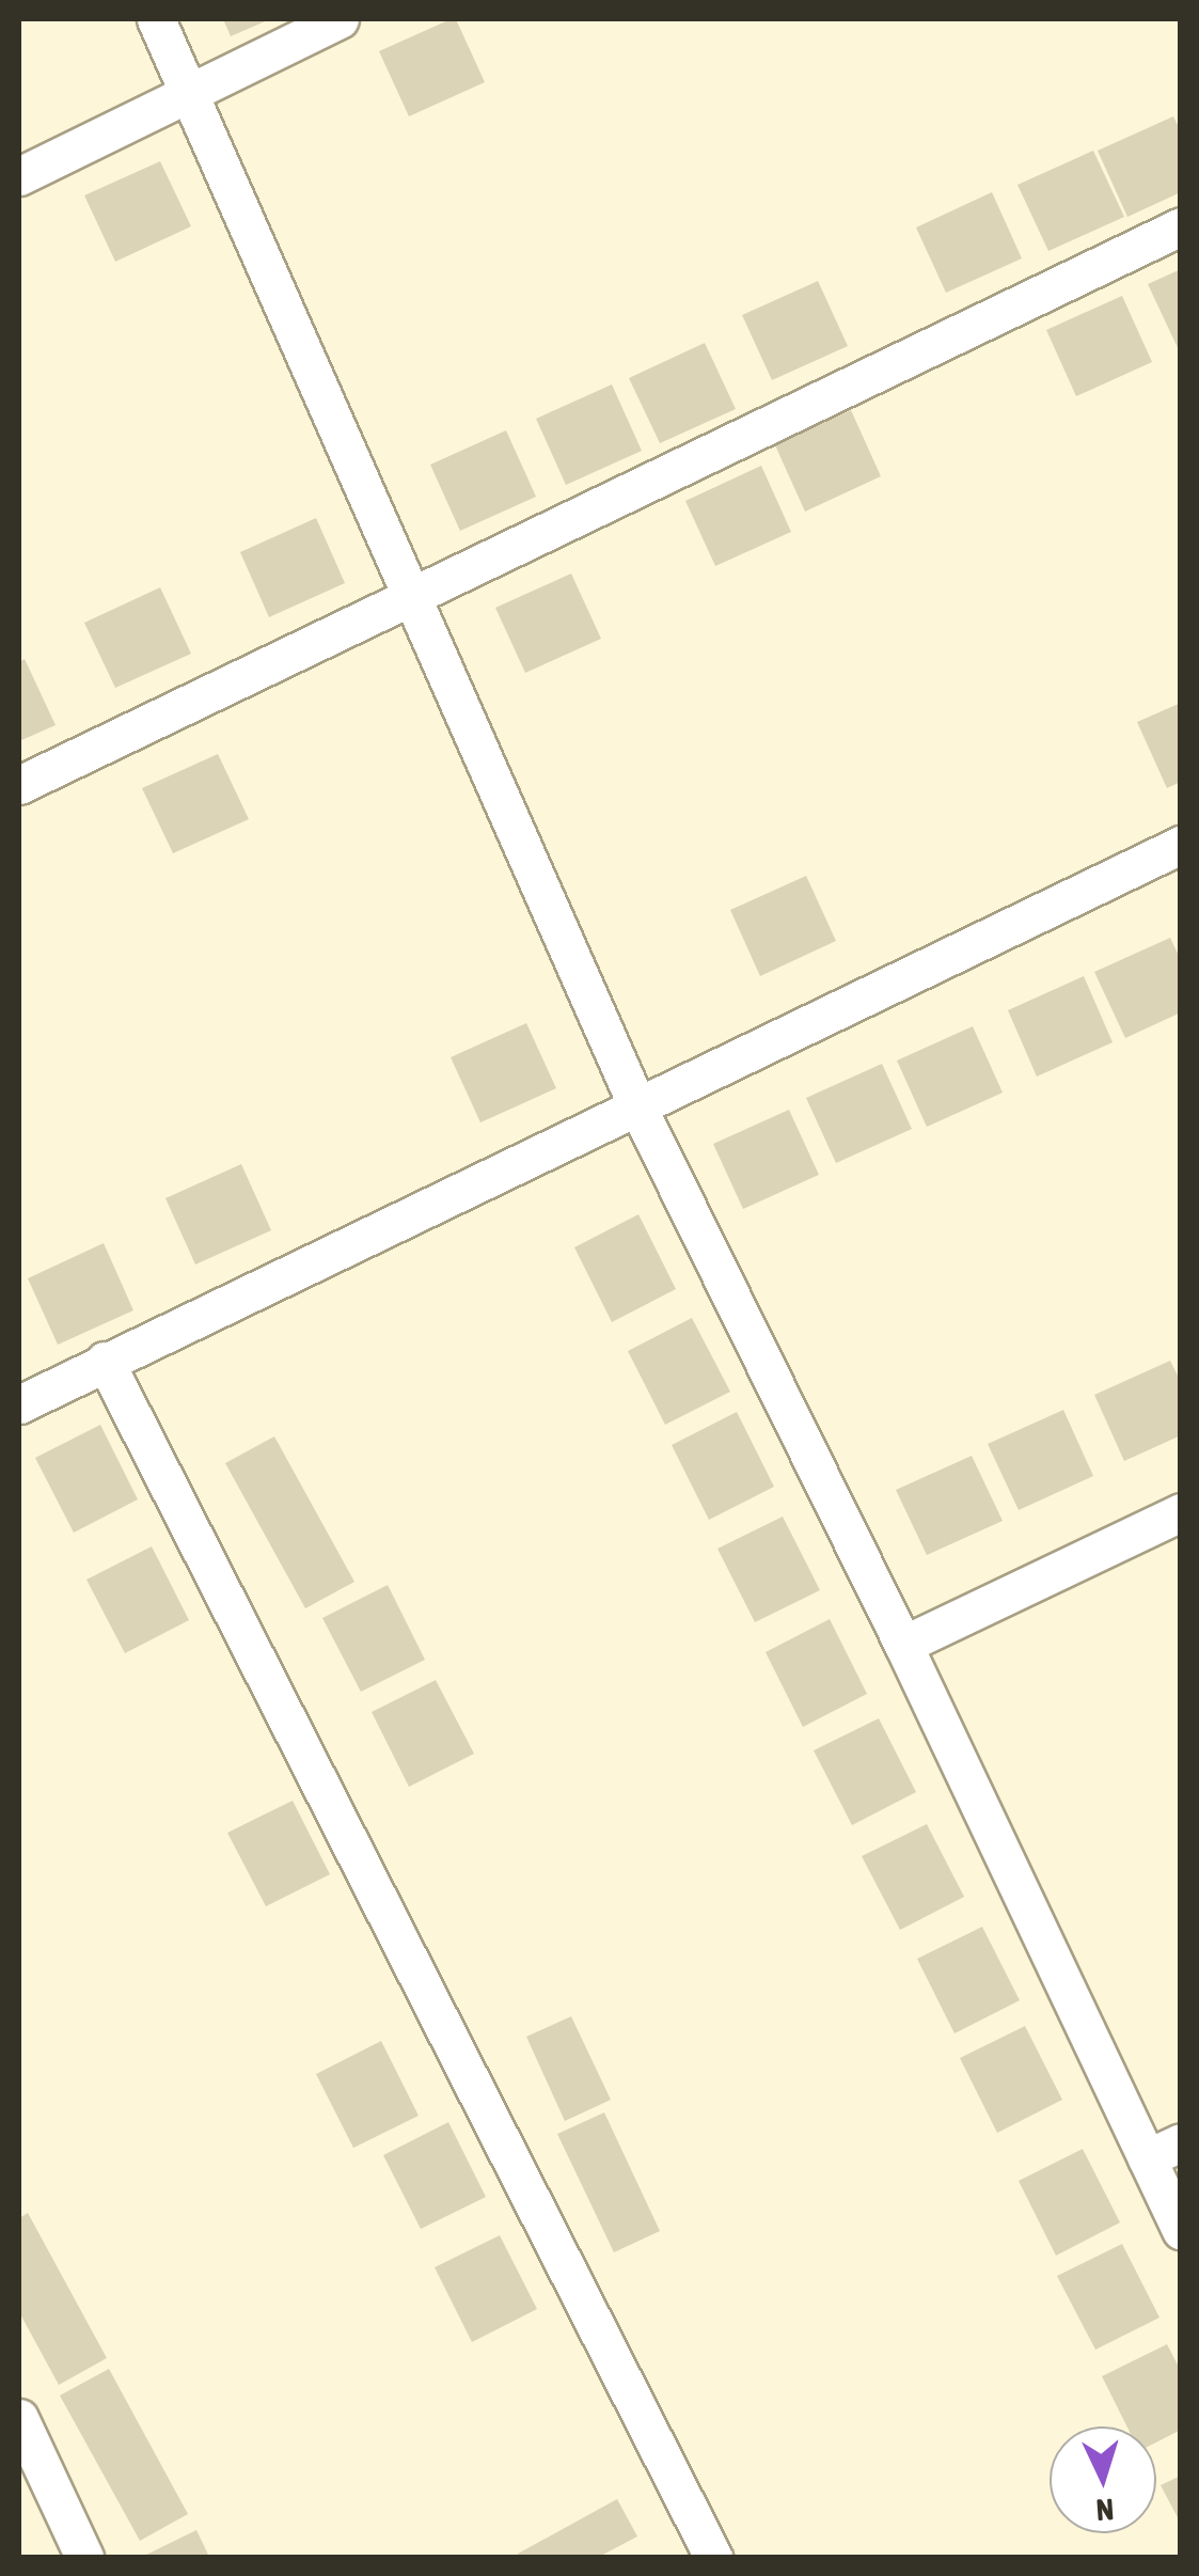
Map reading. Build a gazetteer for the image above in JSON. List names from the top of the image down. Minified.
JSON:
{"north":"bottom"}
